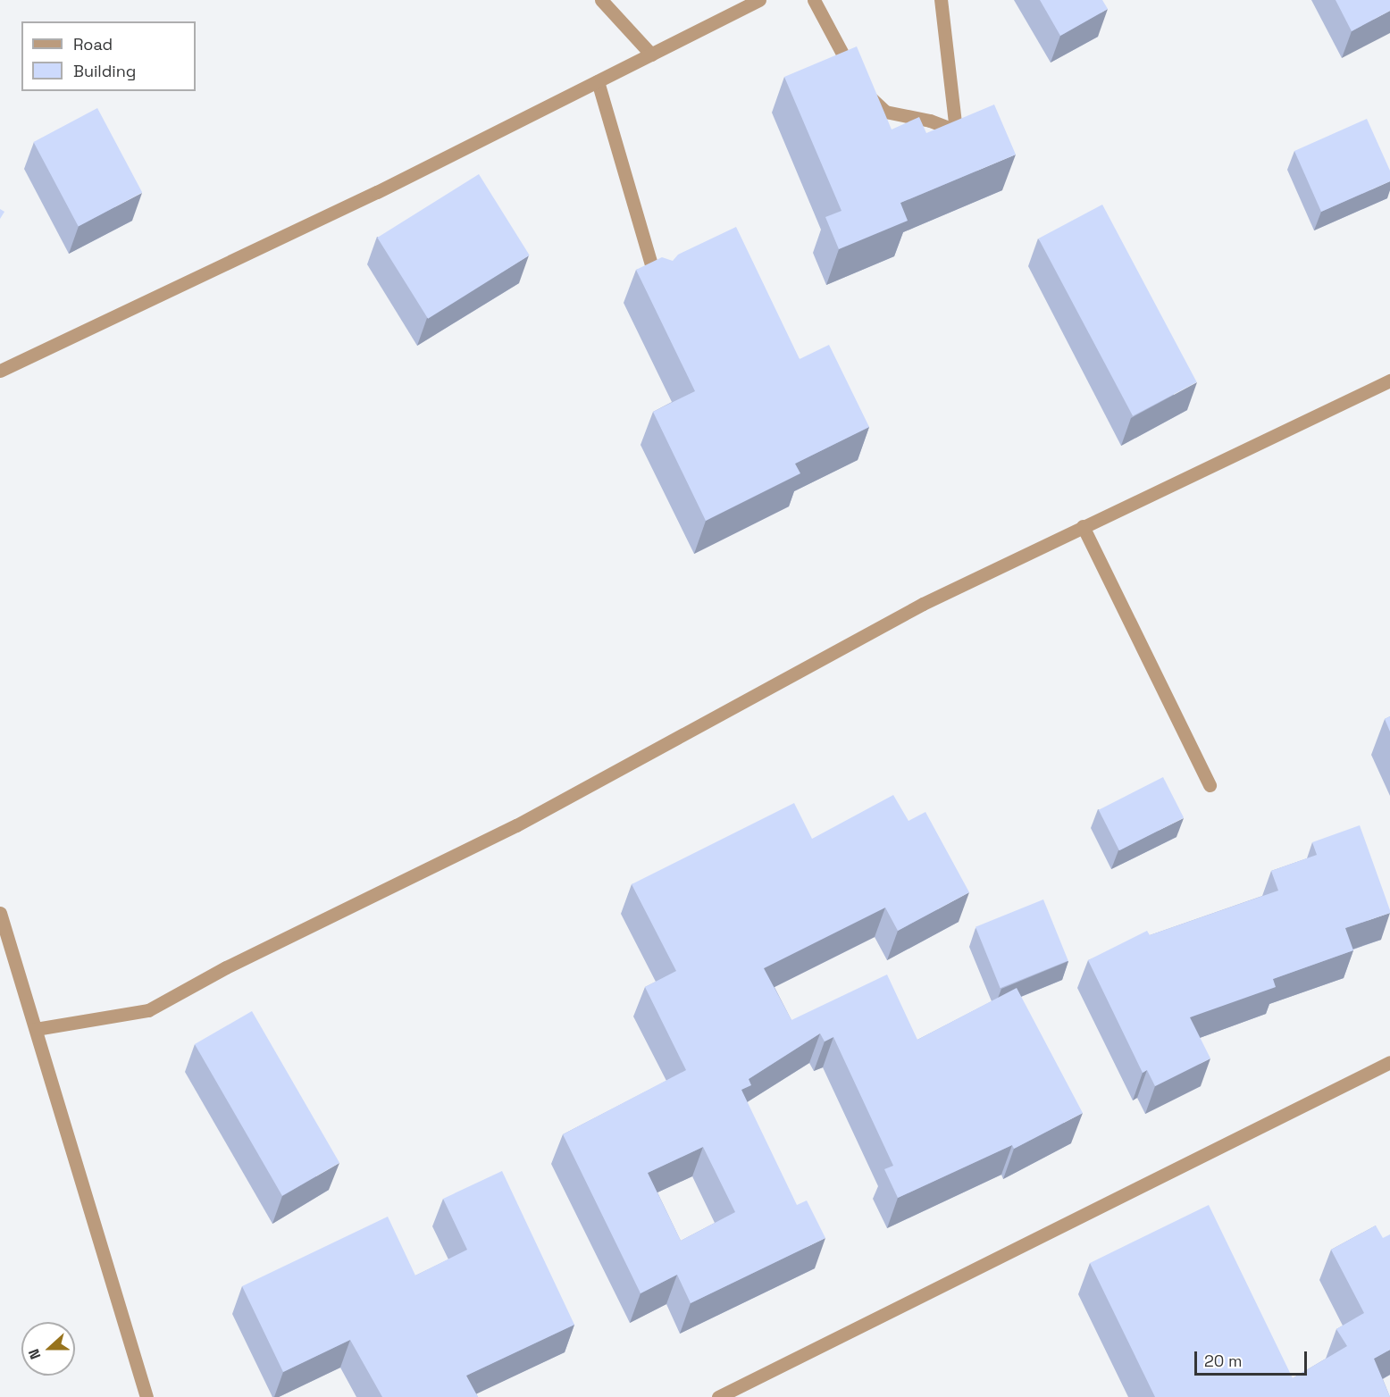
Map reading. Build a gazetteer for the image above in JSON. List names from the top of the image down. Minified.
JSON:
{"legend":["Road","Building"],"scale_bar":"20 m","north":"left"}
